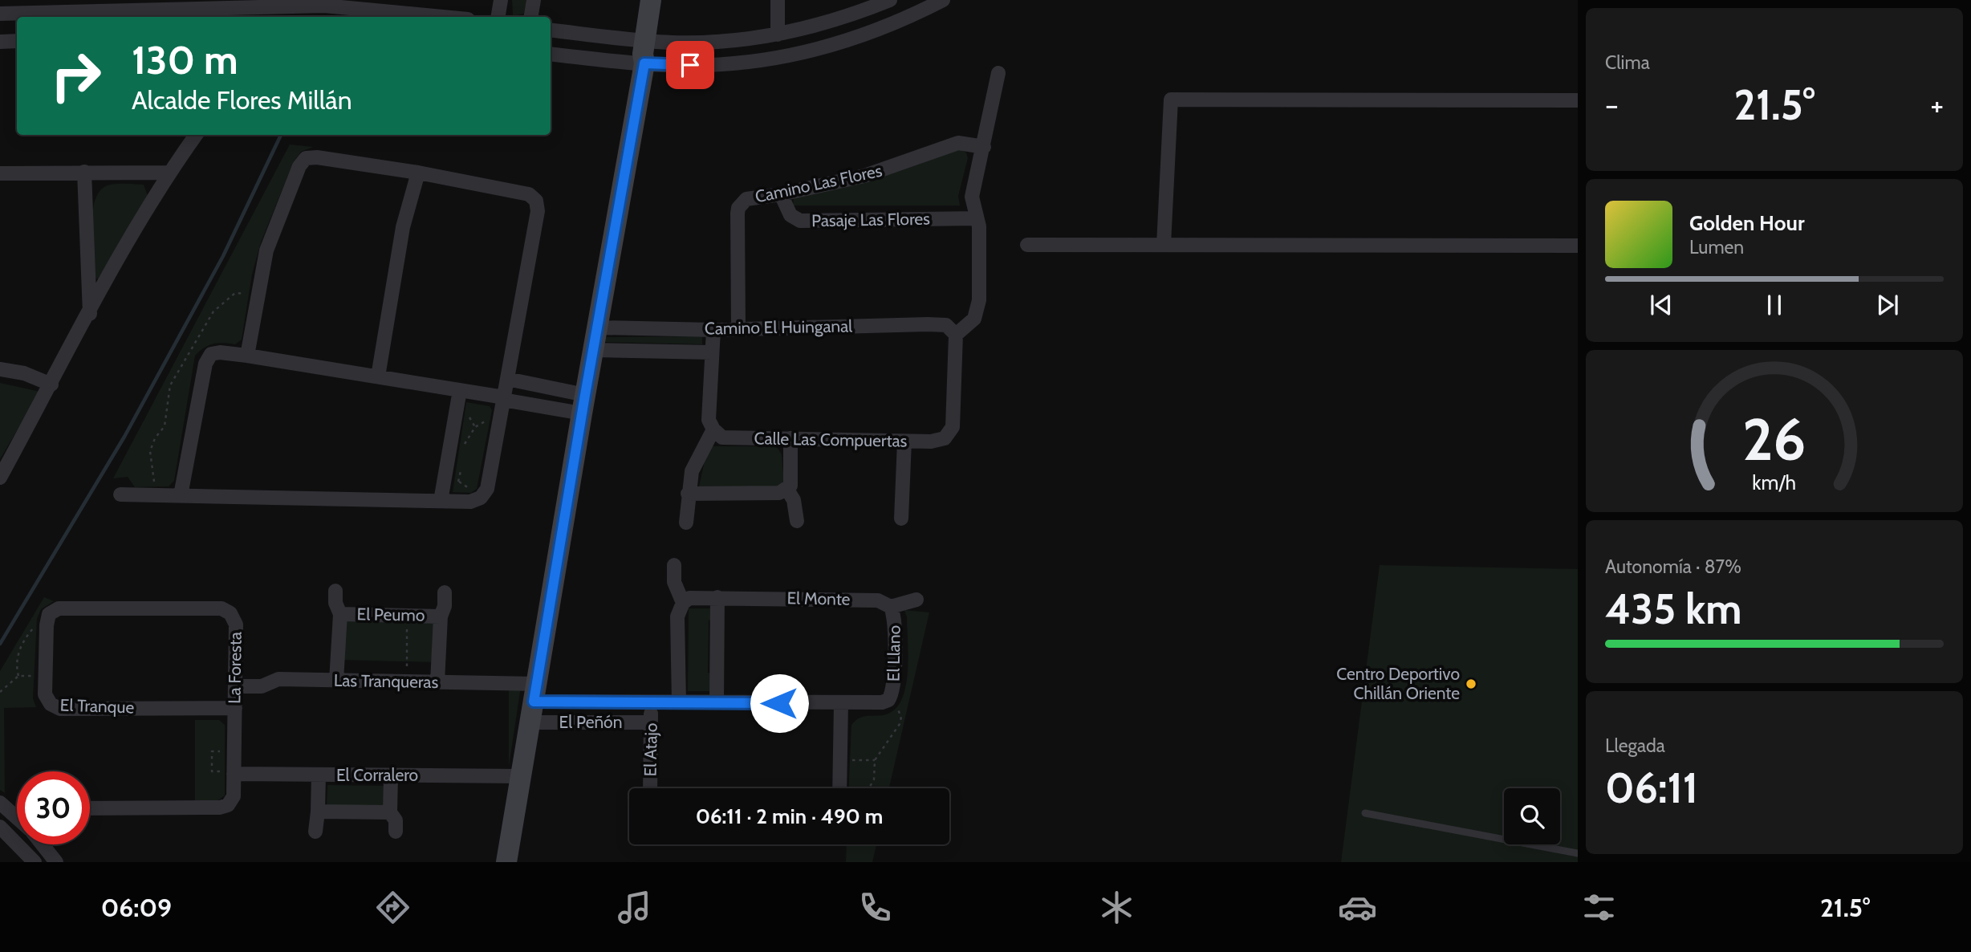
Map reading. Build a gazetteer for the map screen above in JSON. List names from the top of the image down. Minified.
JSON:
{"streets":{"street":["Camino Las Flores","Pasaje Las Flores","Camino El Huinganal","Calle Las Compuertas","El Monte","El Peumo","El Llano","La Foresta","Las Tranqueras","El Tranque","El Peñón","El Atajo","El Corralero"]},"crossings":[["Camino Las Flores","Pasaje Las Flores"],["Camino Las Flores","Camino El Huinganal"],["Camino El Huinganal","Calle Las Compuertas"],["El Monte","El Llano"],["El Peumo","Las Tranqueras"],["El Llano","El Peñón"],["La Foresta","Las Tranqueras"],["La Foresta","El Tranque"],["La Foresta","El Corralero"],["Las Tranqueras","El Peñón"],["El Peñón","El Atajo"]],"places":["Centro Deportivo Chillán Oriente"],"page":{"tile":["Clima",["Autonomía · 87%","435 km"],["Llegada","06:11"]],"turn":["130 m","Alcalde Flores Millán"],"heat":["−","21.5°","+"],"song":["Golden Hour","Lumen"],"limit":"30","trip":"06:11 · 2 min · 490 m","tabs":["06:09","21.5°"],"gauge":["26","km/h"]}}
